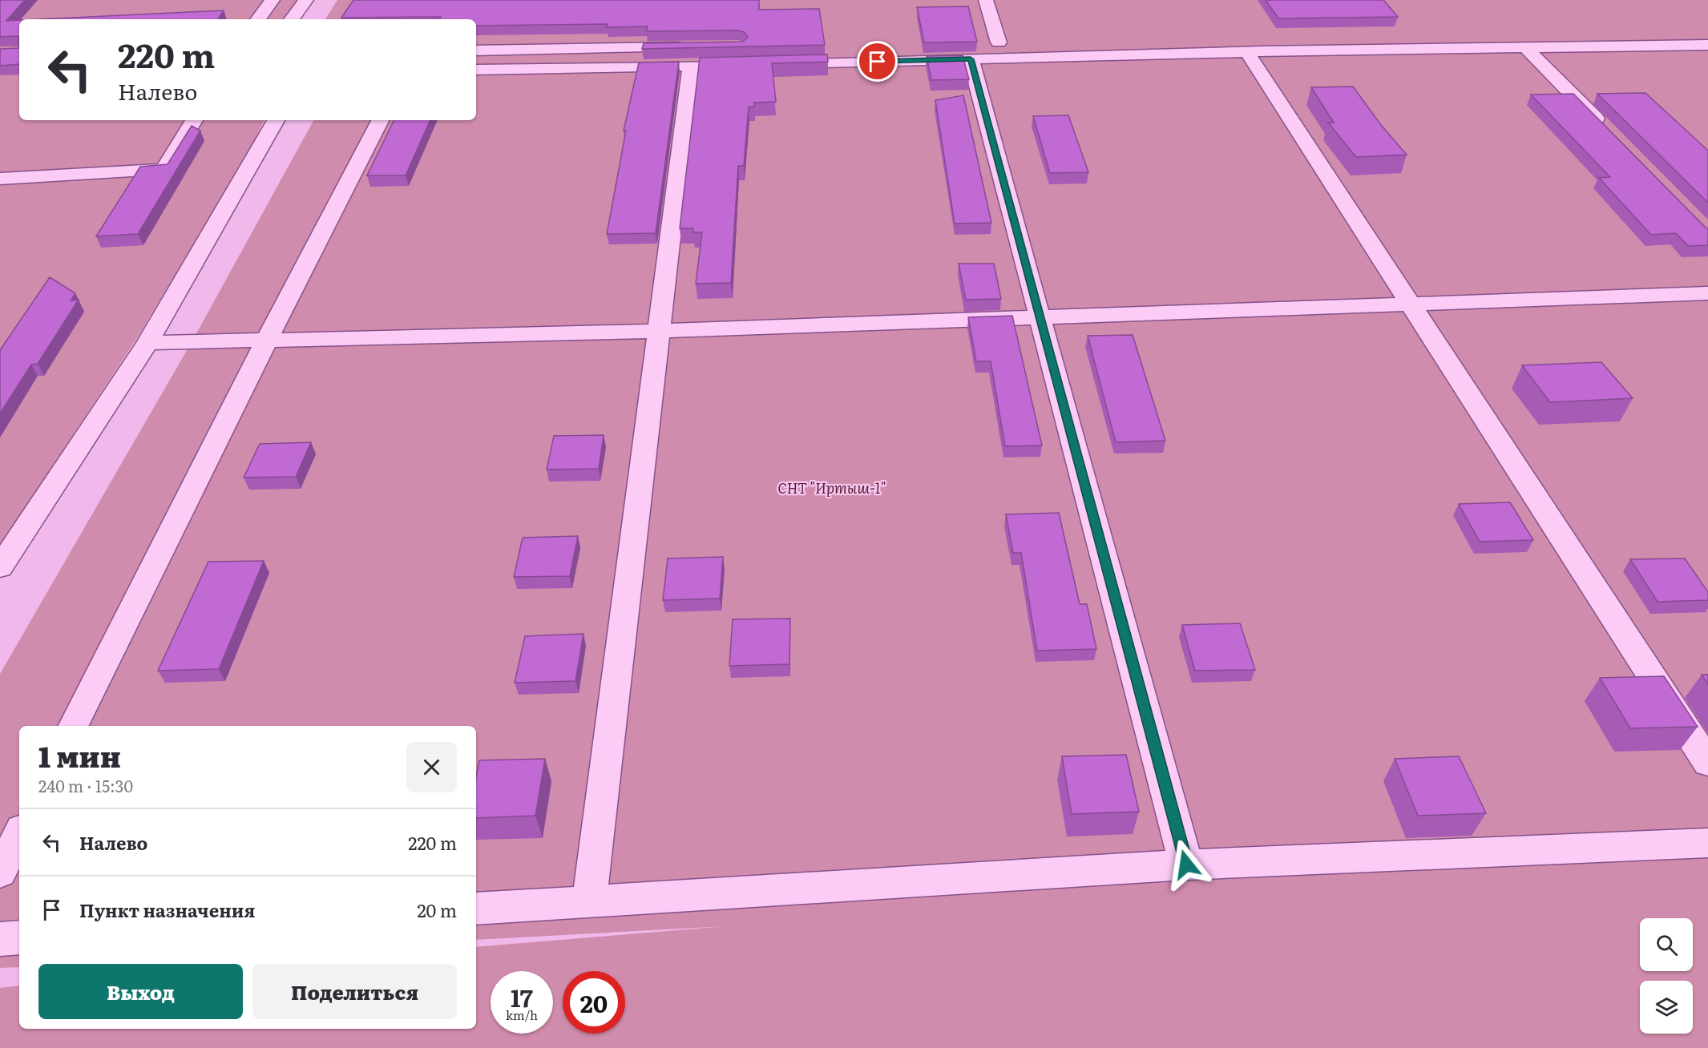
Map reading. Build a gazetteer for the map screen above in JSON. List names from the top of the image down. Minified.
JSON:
{"parks":["СНТ \"Иртыш-1\""],"page":{"turn":["220 m","Налево"],"heading":["1 мин","240 m · 15:30"],"list":[{"name":"Налево","value":"220 m"},{"name":"Пункт назначения","value":"20 m"}],"buttons":["Выход","Поделиться"],"speed":"17 km/h","limit":"20"}}
